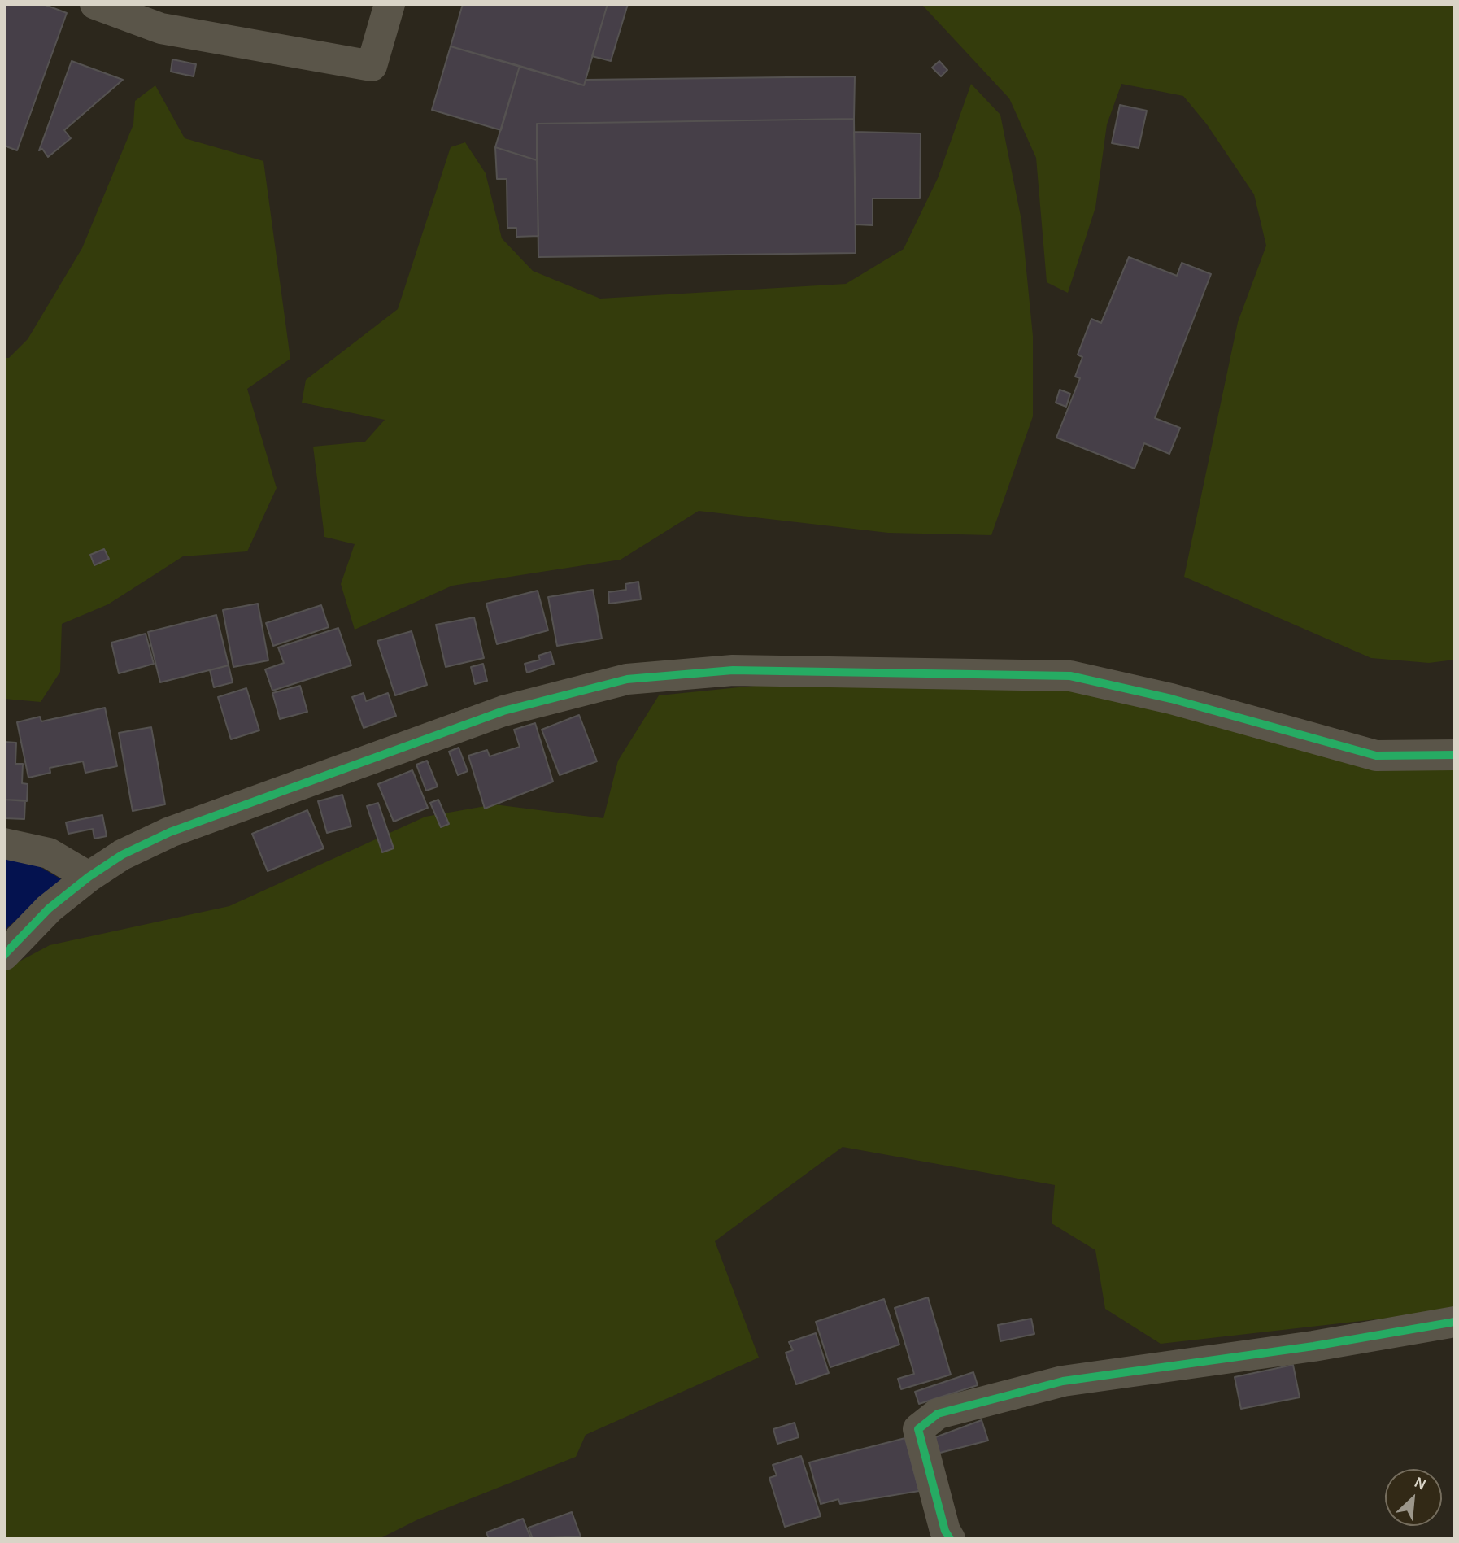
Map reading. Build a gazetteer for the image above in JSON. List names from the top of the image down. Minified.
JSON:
{"north":"top right"}
